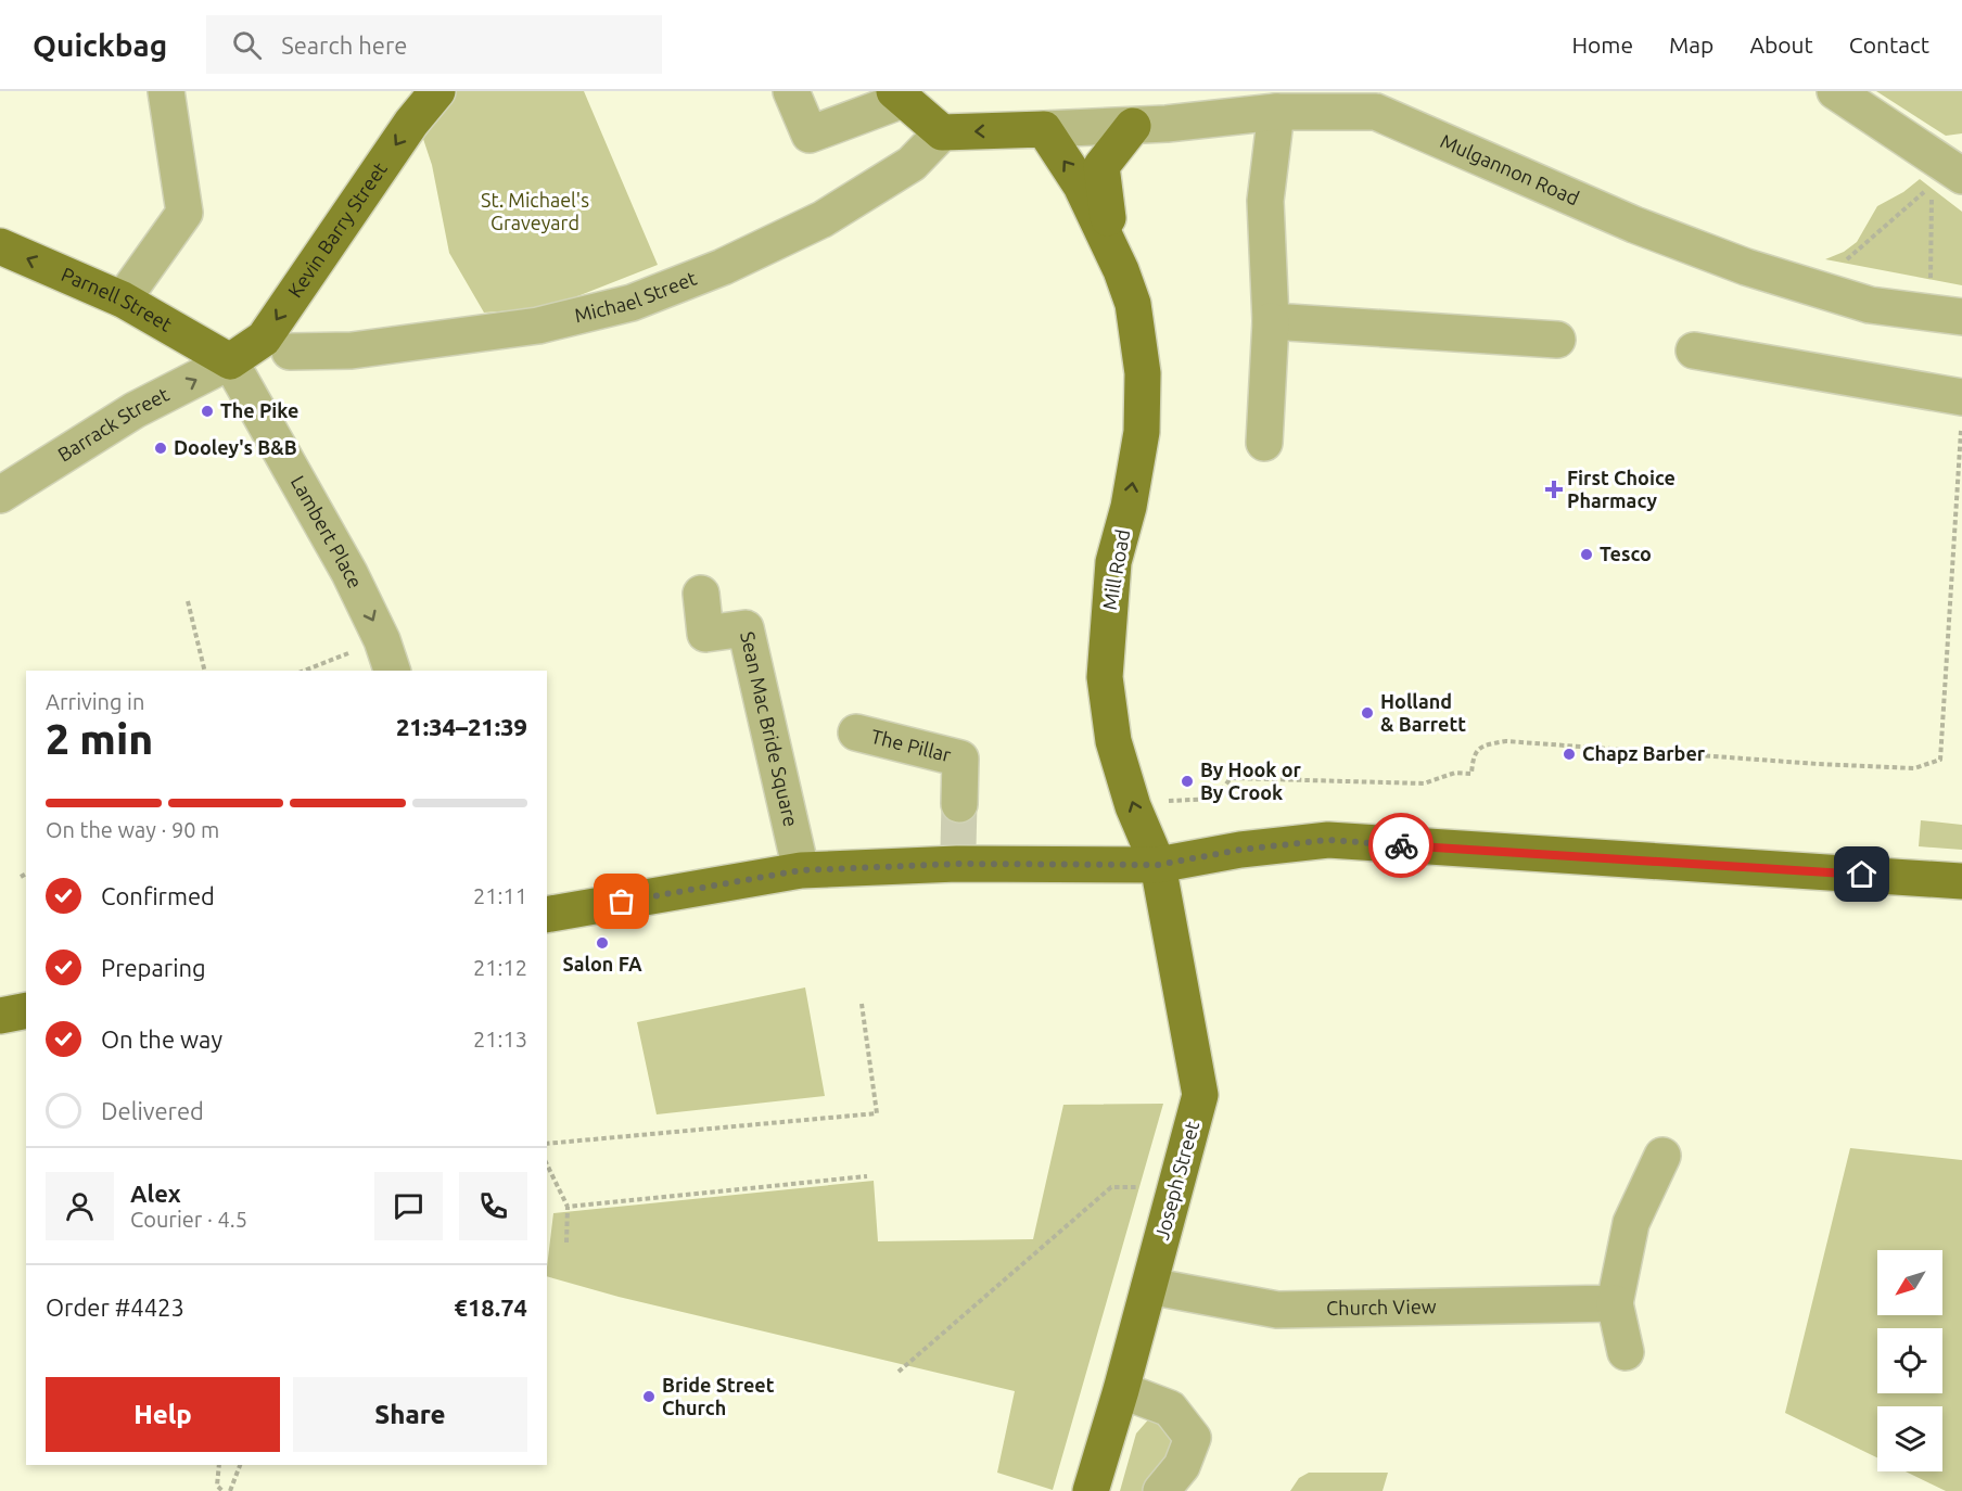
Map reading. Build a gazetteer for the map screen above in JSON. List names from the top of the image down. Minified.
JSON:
{"streets":{"main road":["Kevin Barry Street","Parnell Street","Mill Road","Joseph Street"],"street":["Mulgannon Road","Michael Street","Barrack Street","Lambert Place","Sean Mac Bride Square","The Pillar","Church View"]},"crossings":[["Mulgannon Road","Mill Road"],["Kevin Barry Street","Parnell Street"],["Kevin Barry Street","Barrack Street"],["Kevin Barry Street","Lambert Place"],["Parnell Street","Barrack Street"],["Parnell Street","Lambert Place"],["Barrack Street","Lambert Place"],["Mill Road","Joseph Street"],["Joseph Street","Church View"]],"one_way":["Kevin Barry Street","Parnell Street","Barrack Street","Lambert Place","Mill Road"],"parks":["St. Michael's Graveyard"],"places":{"other":["The Pike","Dooley's B&B","Tesco","Holland & Barrett","Chapz Barber","By Hook or By Crook","Salon FA","Bride Street Church"],"health":["First Choice Pharmacy"]},"north":"bottom left","page":{"header":"Quickbag","search":"Search here","nav":["Home","Map","About","Contact"],"heading":["2 min","Arriving in","21:34–21:39"],"panel":["Alex","Courier · 4.5","Order #4423","€18.74"],"bar":"On the way · 90 m","list":[["Confirmed","21:11"],["Preparing","21:12"],["On the way","21:13"],"Delivered"],"buttons":["Help","Share"]}}
